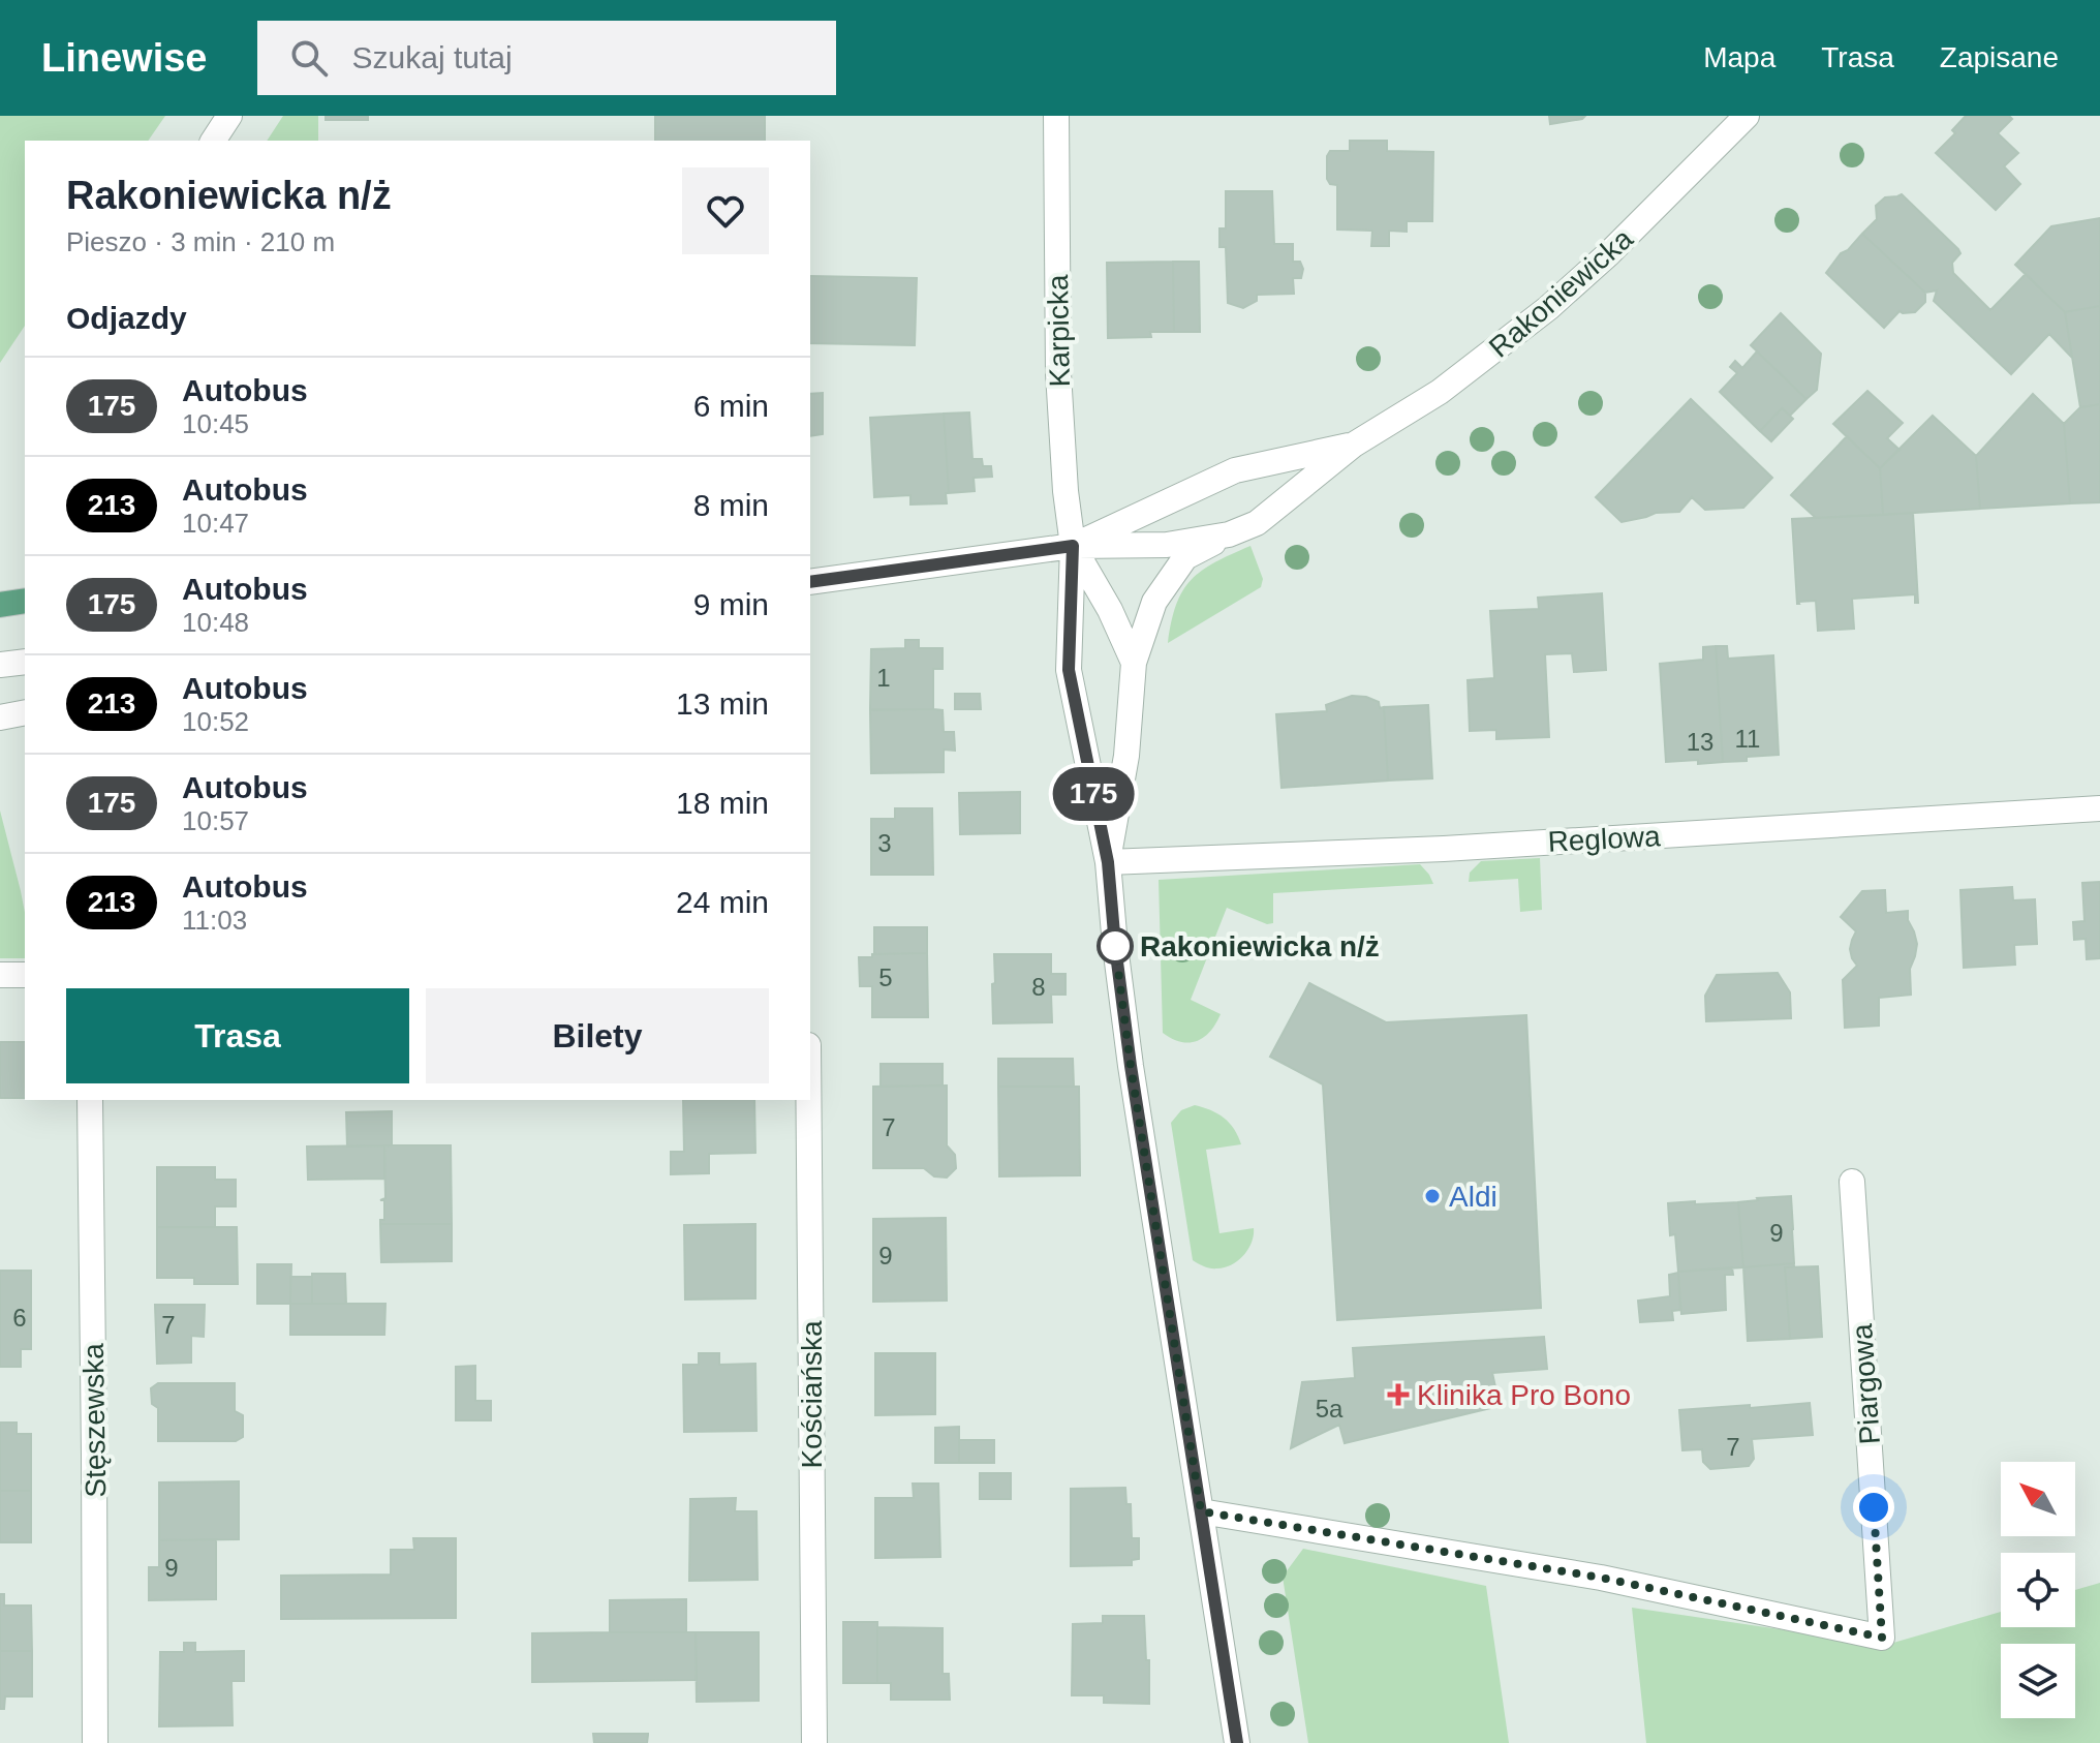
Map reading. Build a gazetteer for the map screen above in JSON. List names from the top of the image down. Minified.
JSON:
{"streets":{"street":["Rakoniewicka","Karpicka","Reglowa","Piargowa","Kościańska","Stęszewska"]},"crossings":[["Rakoniewicka","Karpicka"]],"places":{"other":["Rakoniewicka n/ż","Aldi"],"health":["Klinika Pro Bono"]},"lines":["bus line 175"],"house_numbers":["1","11","13","3","5","8","7","9","9","6","7","5a","7","9"],"north":"top left","page":{"header":"Linewise","search":"Szukaj tutaj","nav":["Mapa","Trasa","Zapisane"],"on_map":"175","heading":[["Rakoniewicka n/ż","Pieszo · 3 min · 210 m"],"Odjazdy"],"list":[{"mark":"175","name":"Autobus","note":"10:45","value":"6 min"},{"mark":"213","name":"Autobus","note":"10:47","value":"8 min"},{"mark":"175","name":"Autobus","note":"10:48","value":"9 min"},{"mark":"213","name":"Autobus","note":"10:52","value":"13 min"},{"mark":"175","name":"Autobus","note":"10:57","value":"18 min"},{"mark":"213","name":"Autobus","note":"11:03","value":"24 min"}],"buttons":["Trasa","Bilety"]}}
